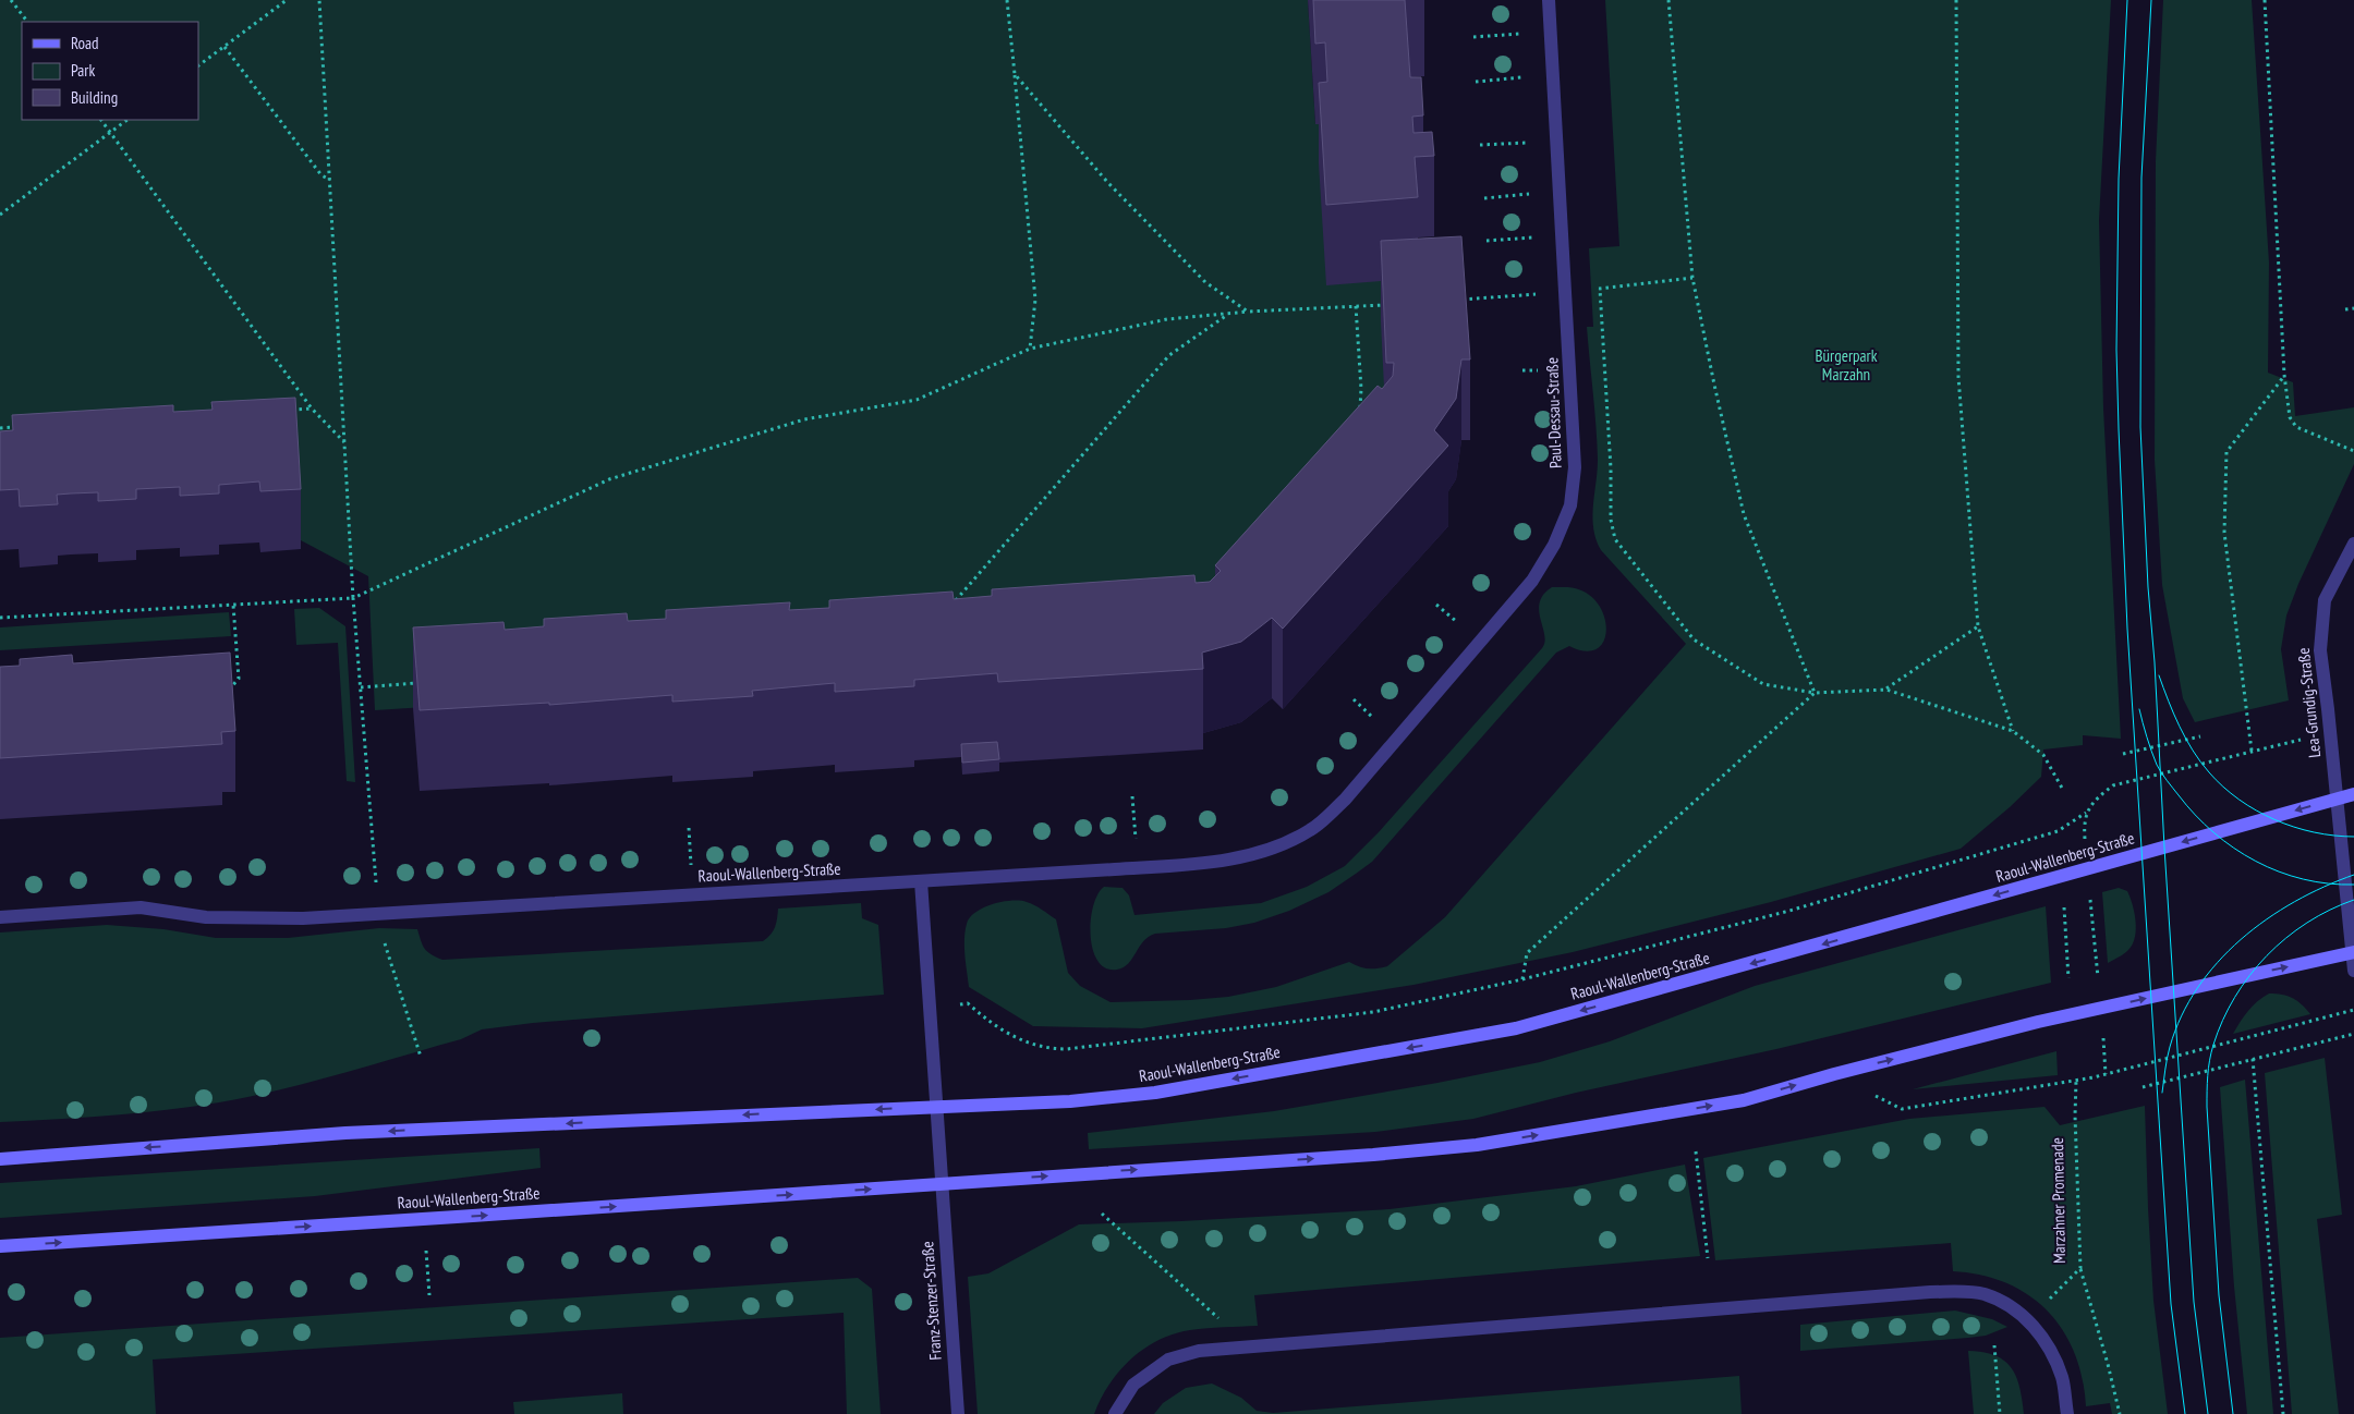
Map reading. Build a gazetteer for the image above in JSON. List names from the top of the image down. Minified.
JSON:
{"streets":{"main road":["Raoul-Wallenberg-Straße"],"street":["Paul-Dessau-Straße","Lea-Grundig-Straße","Franz-Stenzer-Straße"],"path":["Marzahner Promenade"]},"crossings":[["Paul-Dessau-Straße","Raoul-Wallenberg-Straße"],["Lea-Grundig-Straße","Raoul-Wallenberg-Straße"],["Raoul-Wallenberg-Straße","Franz-Stenzer-Straße"]],"parks":["Bürgerpark Marzahn"],"legend":["Road","Park","Building"]}
